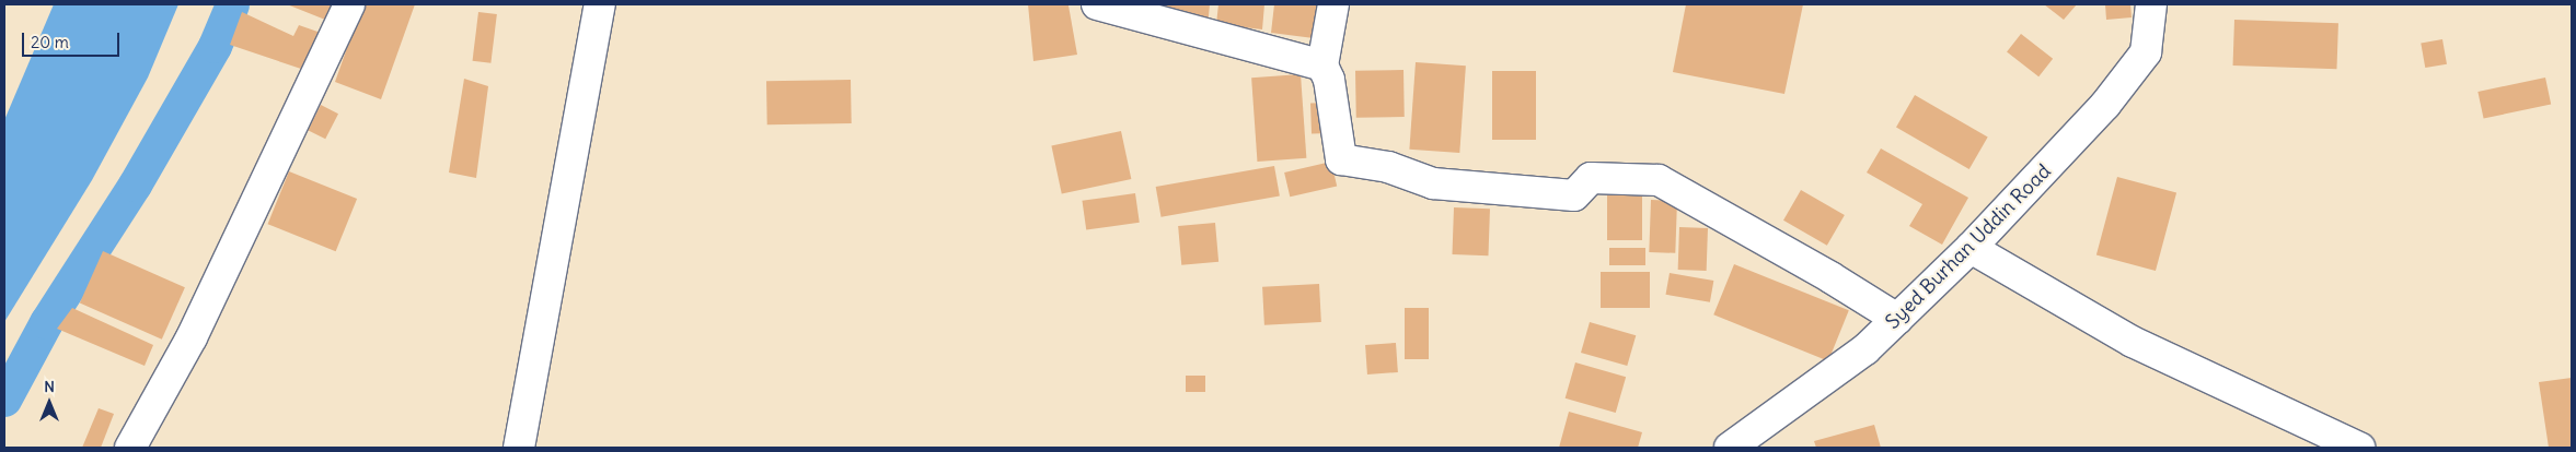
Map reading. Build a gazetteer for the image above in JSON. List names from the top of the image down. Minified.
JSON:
{"streets":{"street":["Syed Burhan Uddin Road"]},"scale_bar":"20 m","north":"top"}
